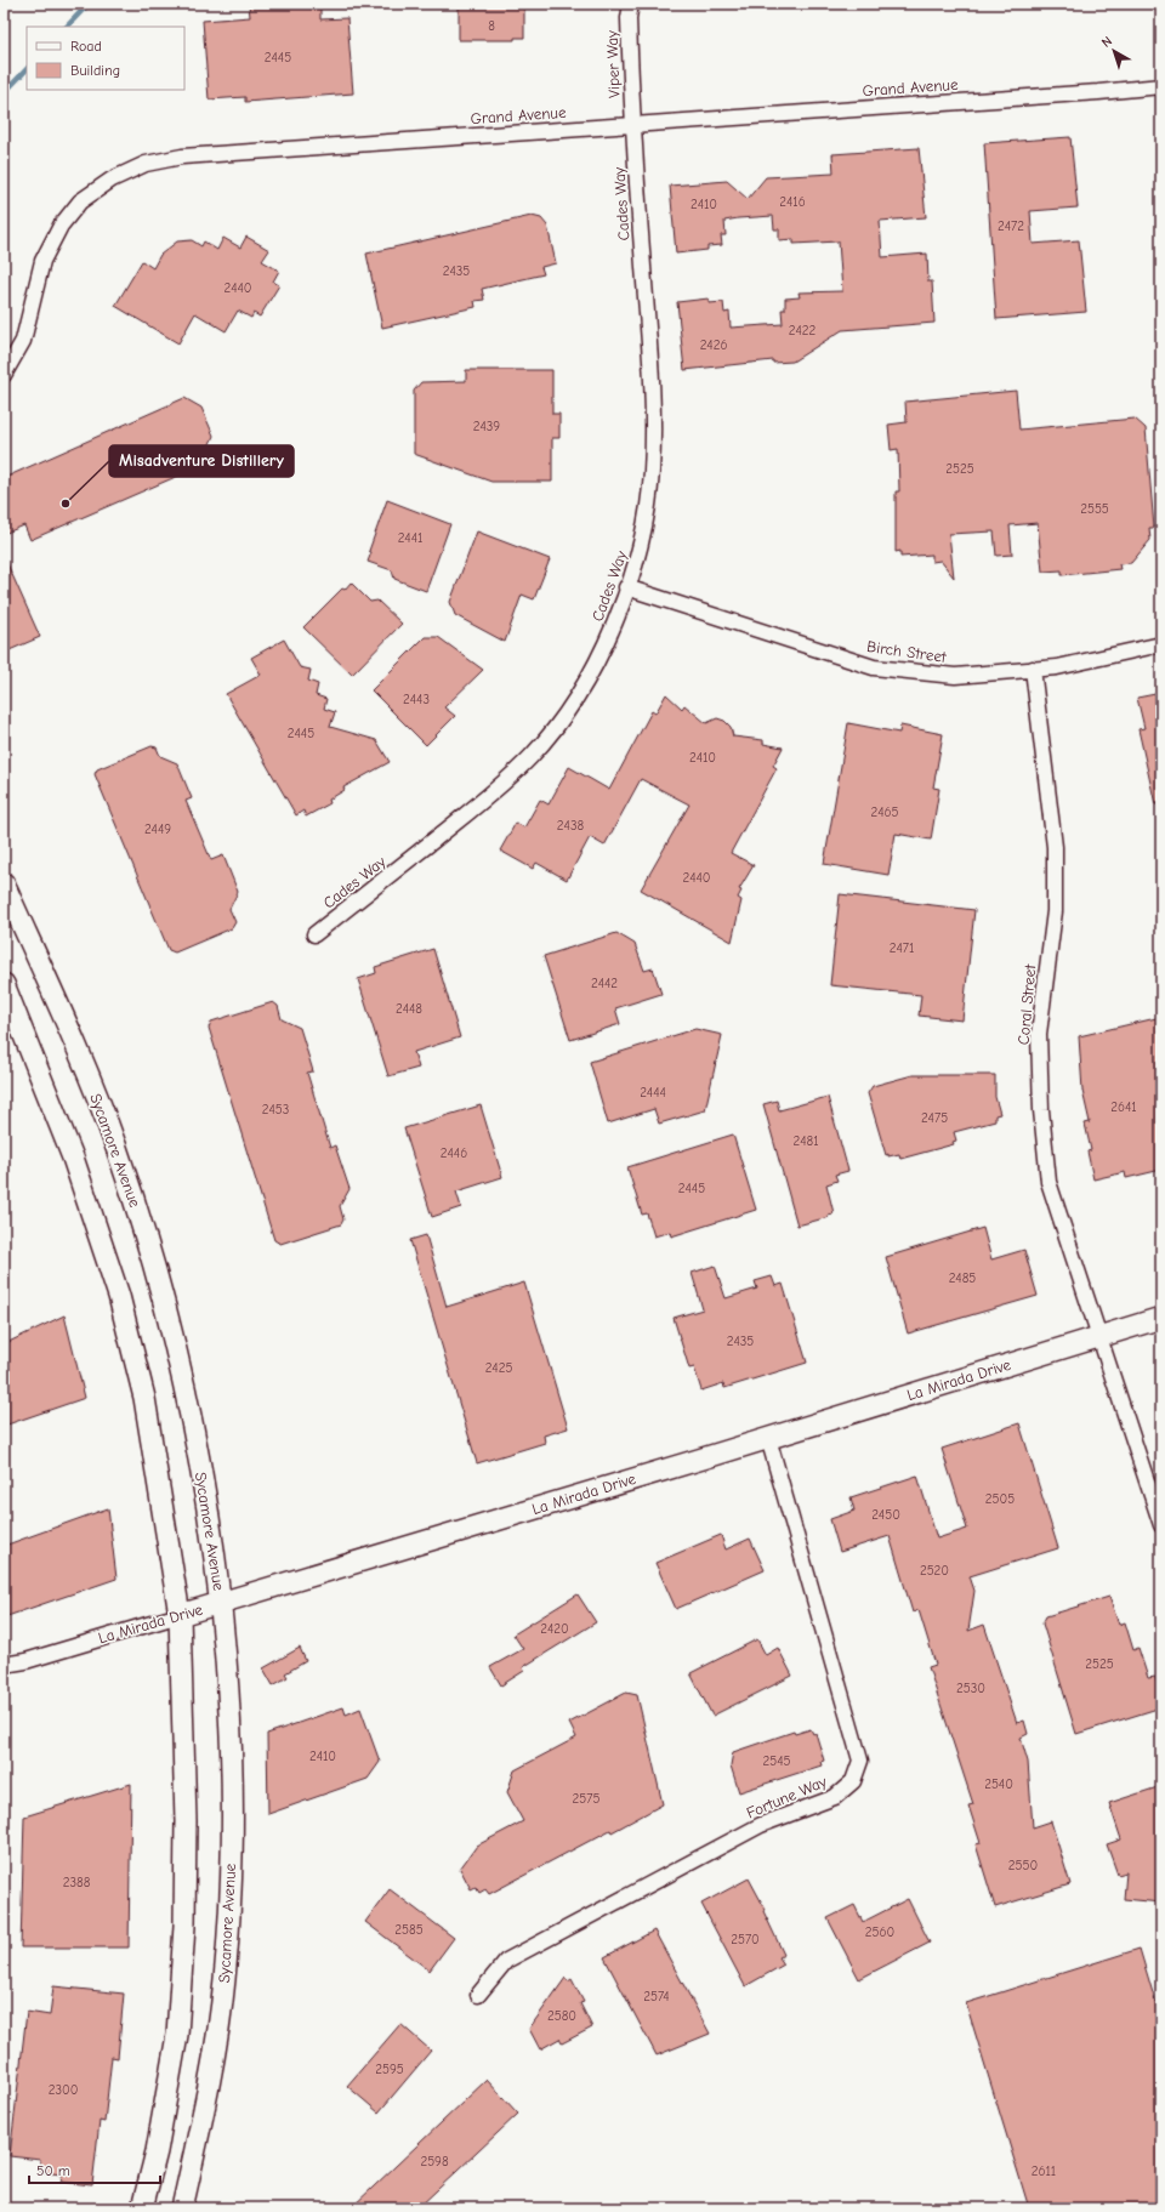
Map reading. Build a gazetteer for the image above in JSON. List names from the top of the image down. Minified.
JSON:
{"streets":{"main road":["Sycamore Avenue","La Mirada Drive"],"street":["Viper Way","Grand Avenue","Cades Way","Birch Street","Coral Street","Fortune Way"]},"crossings":[["Viper Way","Grand Avenue"],["Viper Way","Cades Way"],["Grand Avenue","Cades Way"],["Cades Way","Birch Street"],["Birch Street","Coral Street"],["Coral Street","La Mirada Drive"],["Sycamore Avenue","La Mirada Drive"],["La Mirada Drive","Fortune Way"]],"places":["Misadventure Distillery"],"house_numbers":["8","2445","2416","2410","2472","2435","2440","2422","2426","2439","2525","2555","2441","2443","2445","2410","2465","2438","2449","2440","2471","2442","2448","2444","2641","2453","2475","2481","2446","2445","2485","2435","2425","2505","2450","2520","2420","2525","2530","2410","2545","2540","2575","2550","2388","2585","2560","2570","2574","2580","2595","2300","2598","2611"],"legend":["Road","Building"],"scale_bar":"50 m","north":"top left"}
